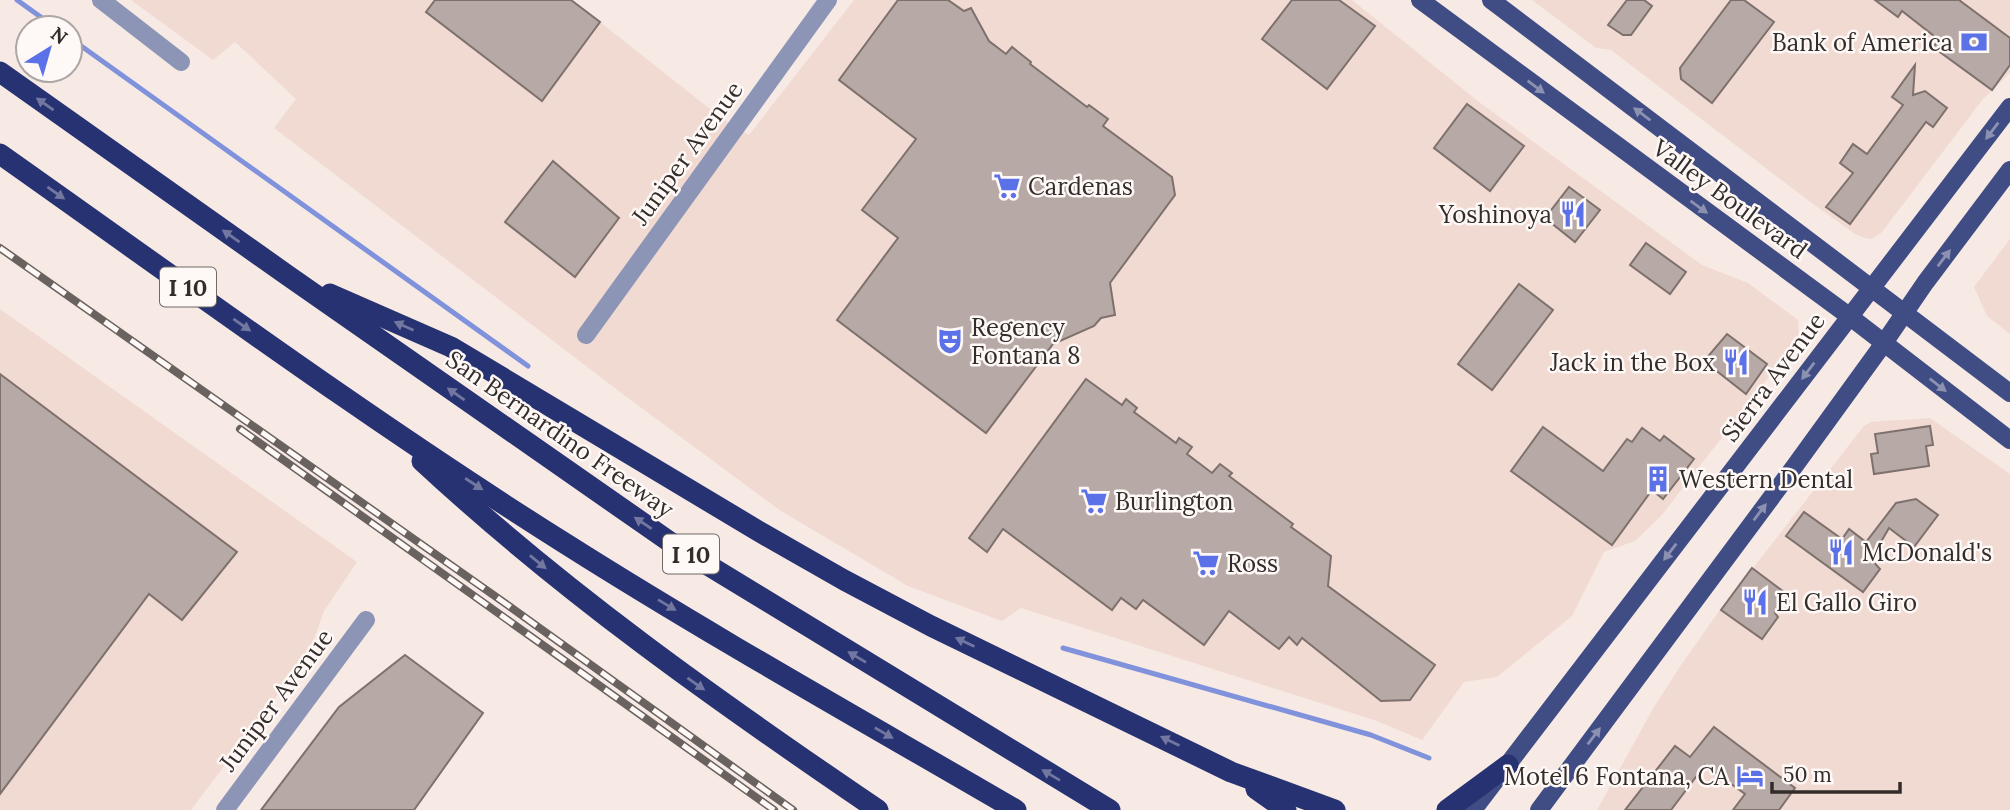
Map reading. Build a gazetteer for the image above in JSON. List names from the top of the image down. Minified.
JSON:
{"streets":{"highway":["I 10","San Bernardino Freeway"],"main road":["Valley Boulevard","Sierra Avenue"],"street":["Juniper Avenue"]},"crossings":[["Valley Boulevard","Sierra Avenue"]],"places":{"bank":["Bank of America"],"supermarket":["Cardenas","Burlington","Ross"],"restaurant":["Yoshinoya","Jack in the Box","McDonald's","El Gallo Giro"],"theatre":["Regency Fontana 8"],"building":["Western Dental"],"hotel":["Motel 6 Fontana, CA"]},"scale_bar":"50 m","north":"top right"}
